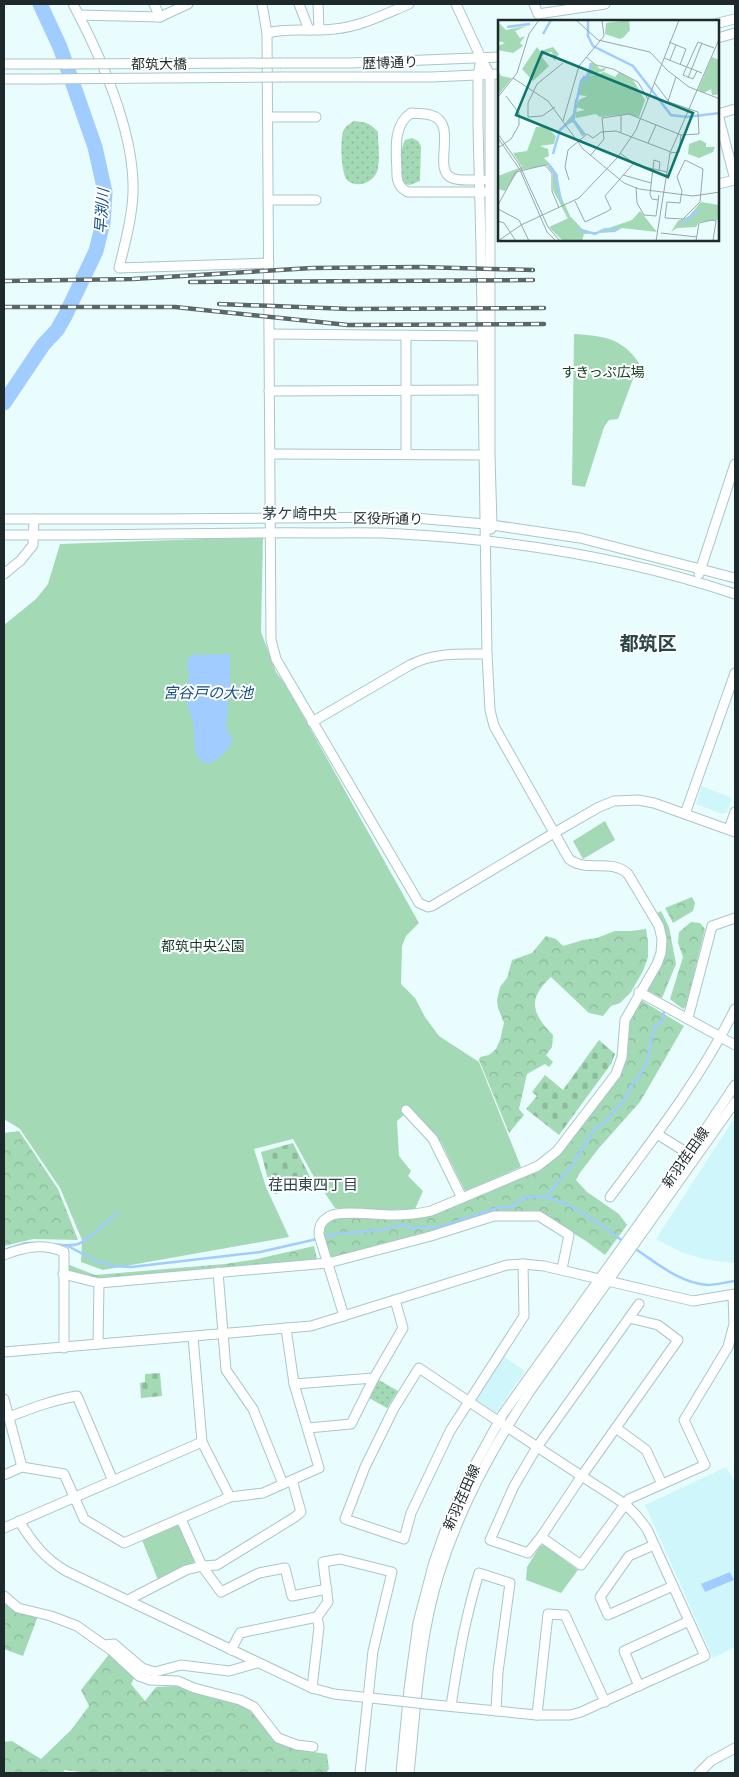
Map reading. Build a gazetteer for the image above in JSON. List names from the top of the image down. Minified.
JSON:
{"streets":{"street":["歴博通り","都筑大橋","区役所通り","新羽荏田線"]},"crossings":[["歴博通り","都筑大橋"]],"districts":["茅ケ崎中央","都筑区","荏田東四丁目"],"water":["早渕川","宮谷戸の大池"],"parks":["すきっぷ広場","都筑中央公園"]}
